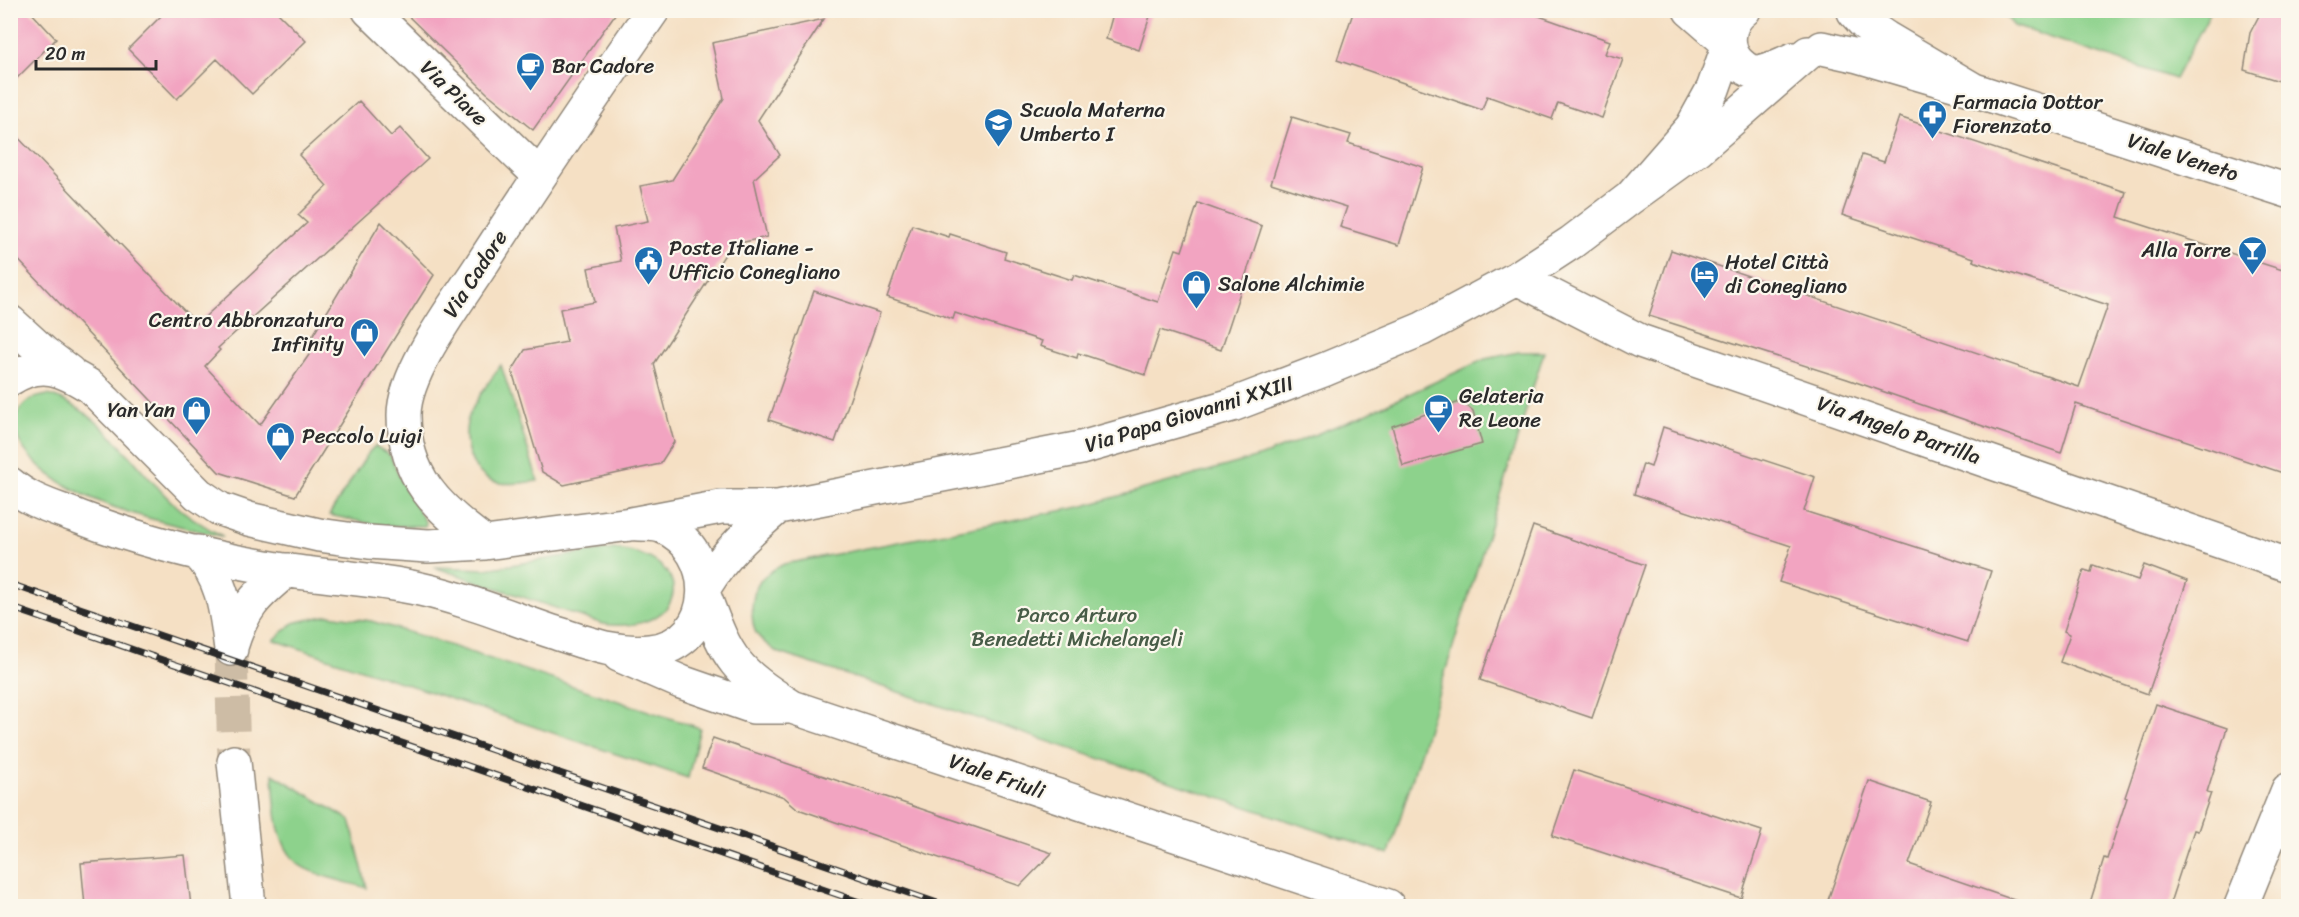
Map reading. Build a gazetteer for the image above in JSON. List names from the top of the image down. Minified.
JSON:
{"streets":{"street":["Via Piave","Viale Veneto","Via Cadore","Via Papa Giovanni XXIII","Via Angelo Parrilla","Viale Friuli"]},"crossings":[["Via Piave","Via Cadore"],["Via Papa Giovanni XXIII","Via Angelo Parrilla"]],"parks":["Parco Arturo Benedetti Michelangeli"],"places":{"cafe":["Bar Cadore","Gelateria Re Leone"],"pharmacy":["Farmacia Dottor Fiorenzato"],"school or university":["Scuola Materna Umberto I"],"bar":["Alla Torre"],"public building":["Poste Italiane - Ufficio Conegliano"],"hotel":["Hotel Città di Conegliano"],"shop":["Salone Alchimie","Centro Abbronzatura Infinity","Yan Yan","Peccolo Luigi"]},"scale_bar":"20 m"}
